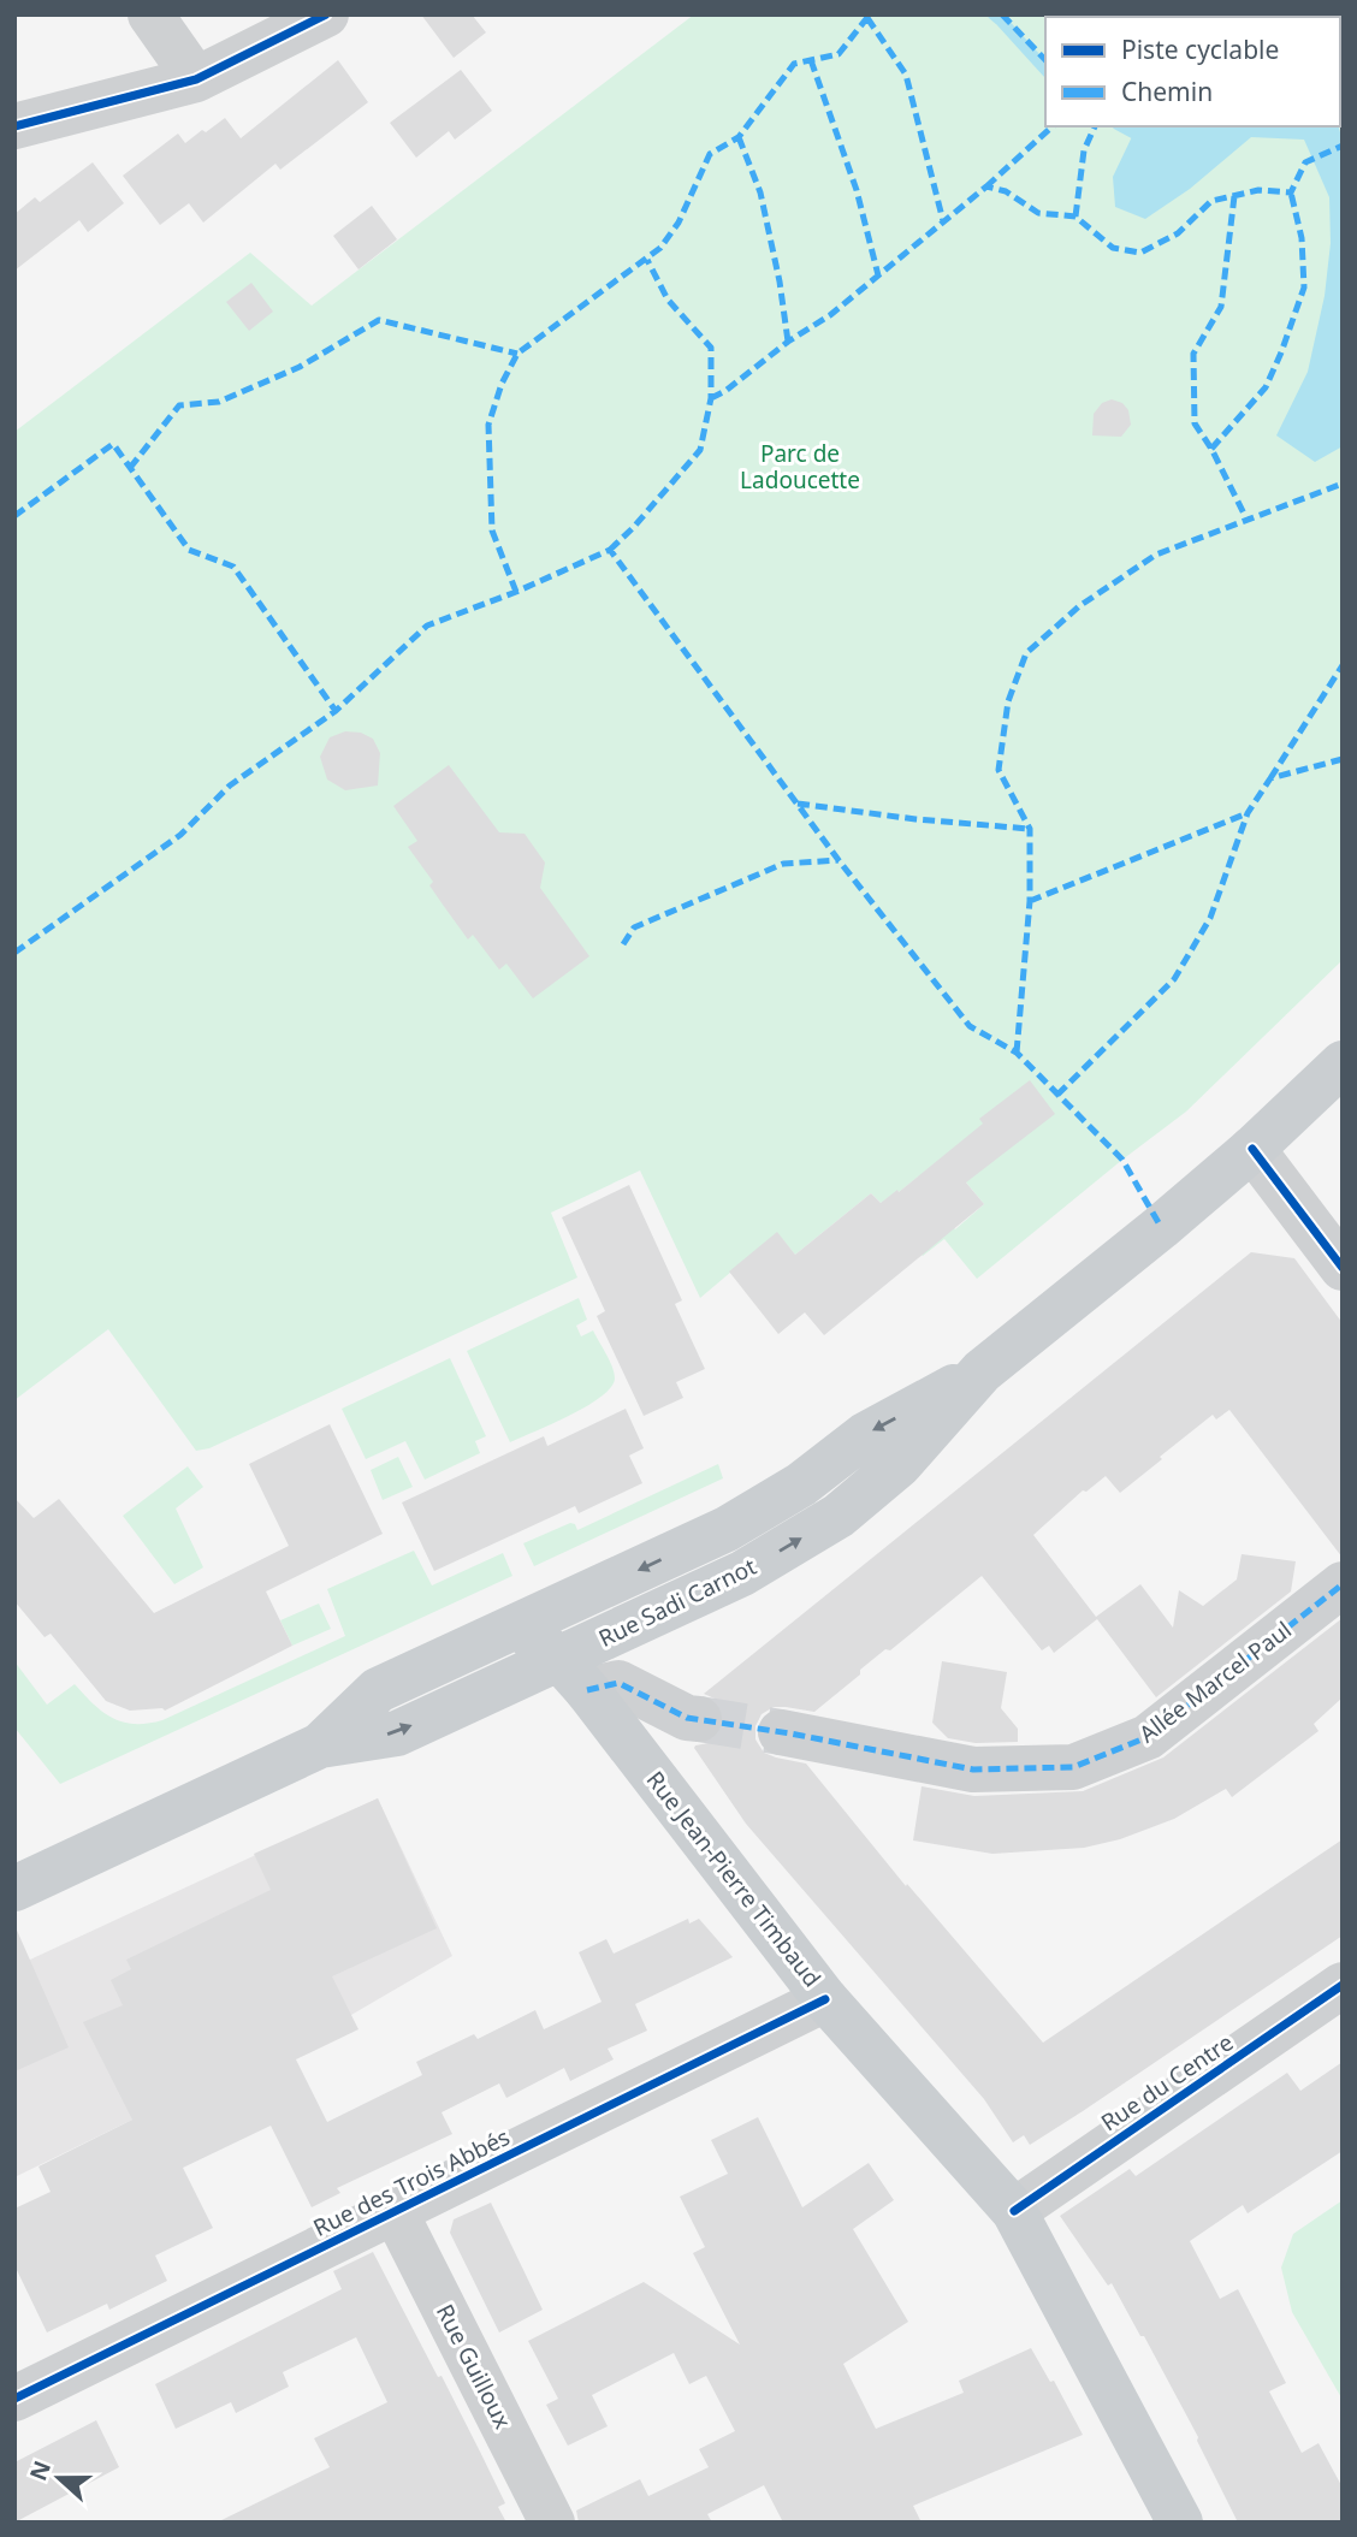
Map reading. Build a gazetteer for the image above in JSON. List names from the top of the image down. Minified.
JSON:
{"streets":{"main road":["Rue Sadi Carnot","Rue Jean-Pierre Timbaud"],"street":["Allée Marcel Paul","Rue du Centre","Rue des Trois Abbés","Rue Guilloux"]},"crossings":[["Rue Sadi Carnot","Rue Jean-Pierre Timbaud"],["Rue Jean-Pierre Timbaud","Rue du Centre"],["Rue Jean-Pierre Timbaud","Rue des Trois Abbés"],["Rue des Trois Abbés","Rue Guilloux"]],"parks":["Parc de Ladoucette"],"legend":["Piste cyclable","Chemin"],"north":"left"}
